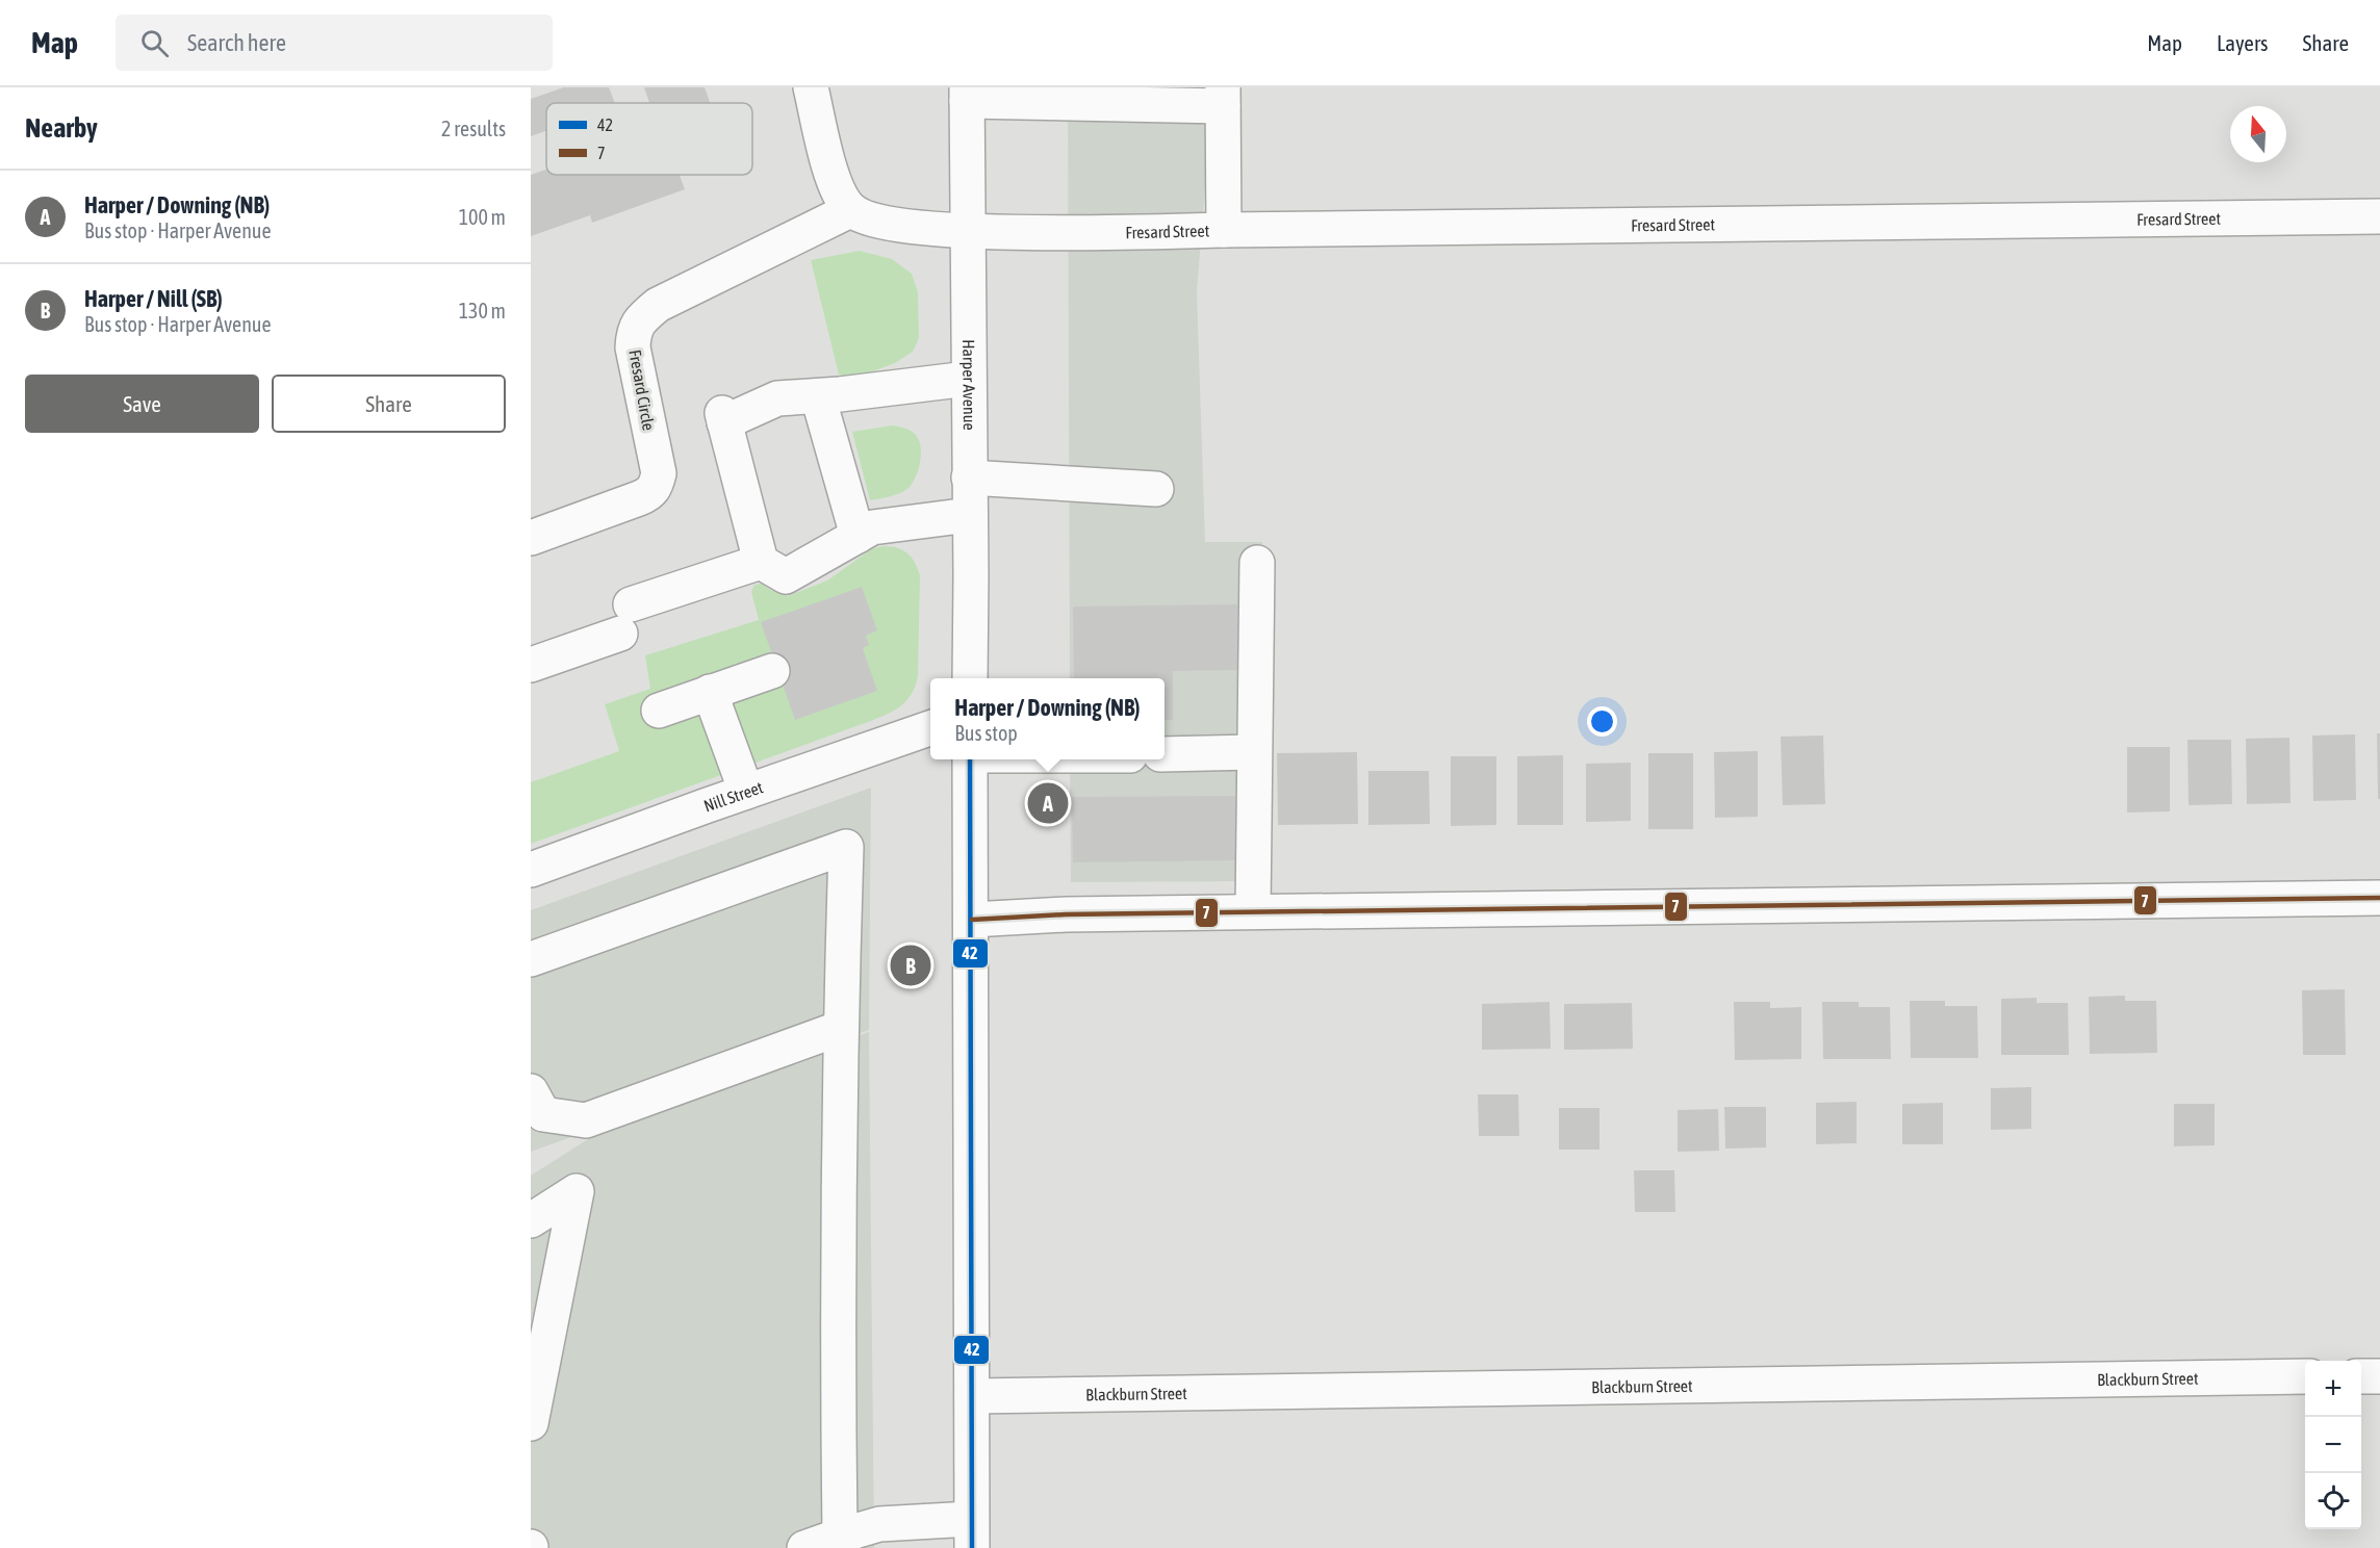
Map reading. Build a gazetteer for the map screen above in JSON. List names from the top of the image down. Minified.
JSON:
{"streets":{"street":["Fresard Street","Harper Avenue","Fresard Circle","Nill Street","Blackburn Street"]},"crossings":[["Fresard Street","Harper Avenue"],["Fresard Street","Fresard Circle"]],"lines":["transit line 42","transit line 7"],"legend":["42","7"],"north":"top","page":{"header":"Map","search":"Search here","nav":["Map","Layers","Share"],"heading":["Nearby","2 results"],"list":[{"mark":"A","name":"Harper / Downing (NB)","note":"Bus stop · Harper Avenue","value":"100 m"},{"mark":"B","name":"Harper / Nill (SB)","note":"Bus stop · Harper Avenue","value":"130 m"}],"buttons":["Save","Share"],"popup":["Harper / Downing (NB)","Bus stop"],"pins":["A","B"],"map_buttons":["+","−"]}}
